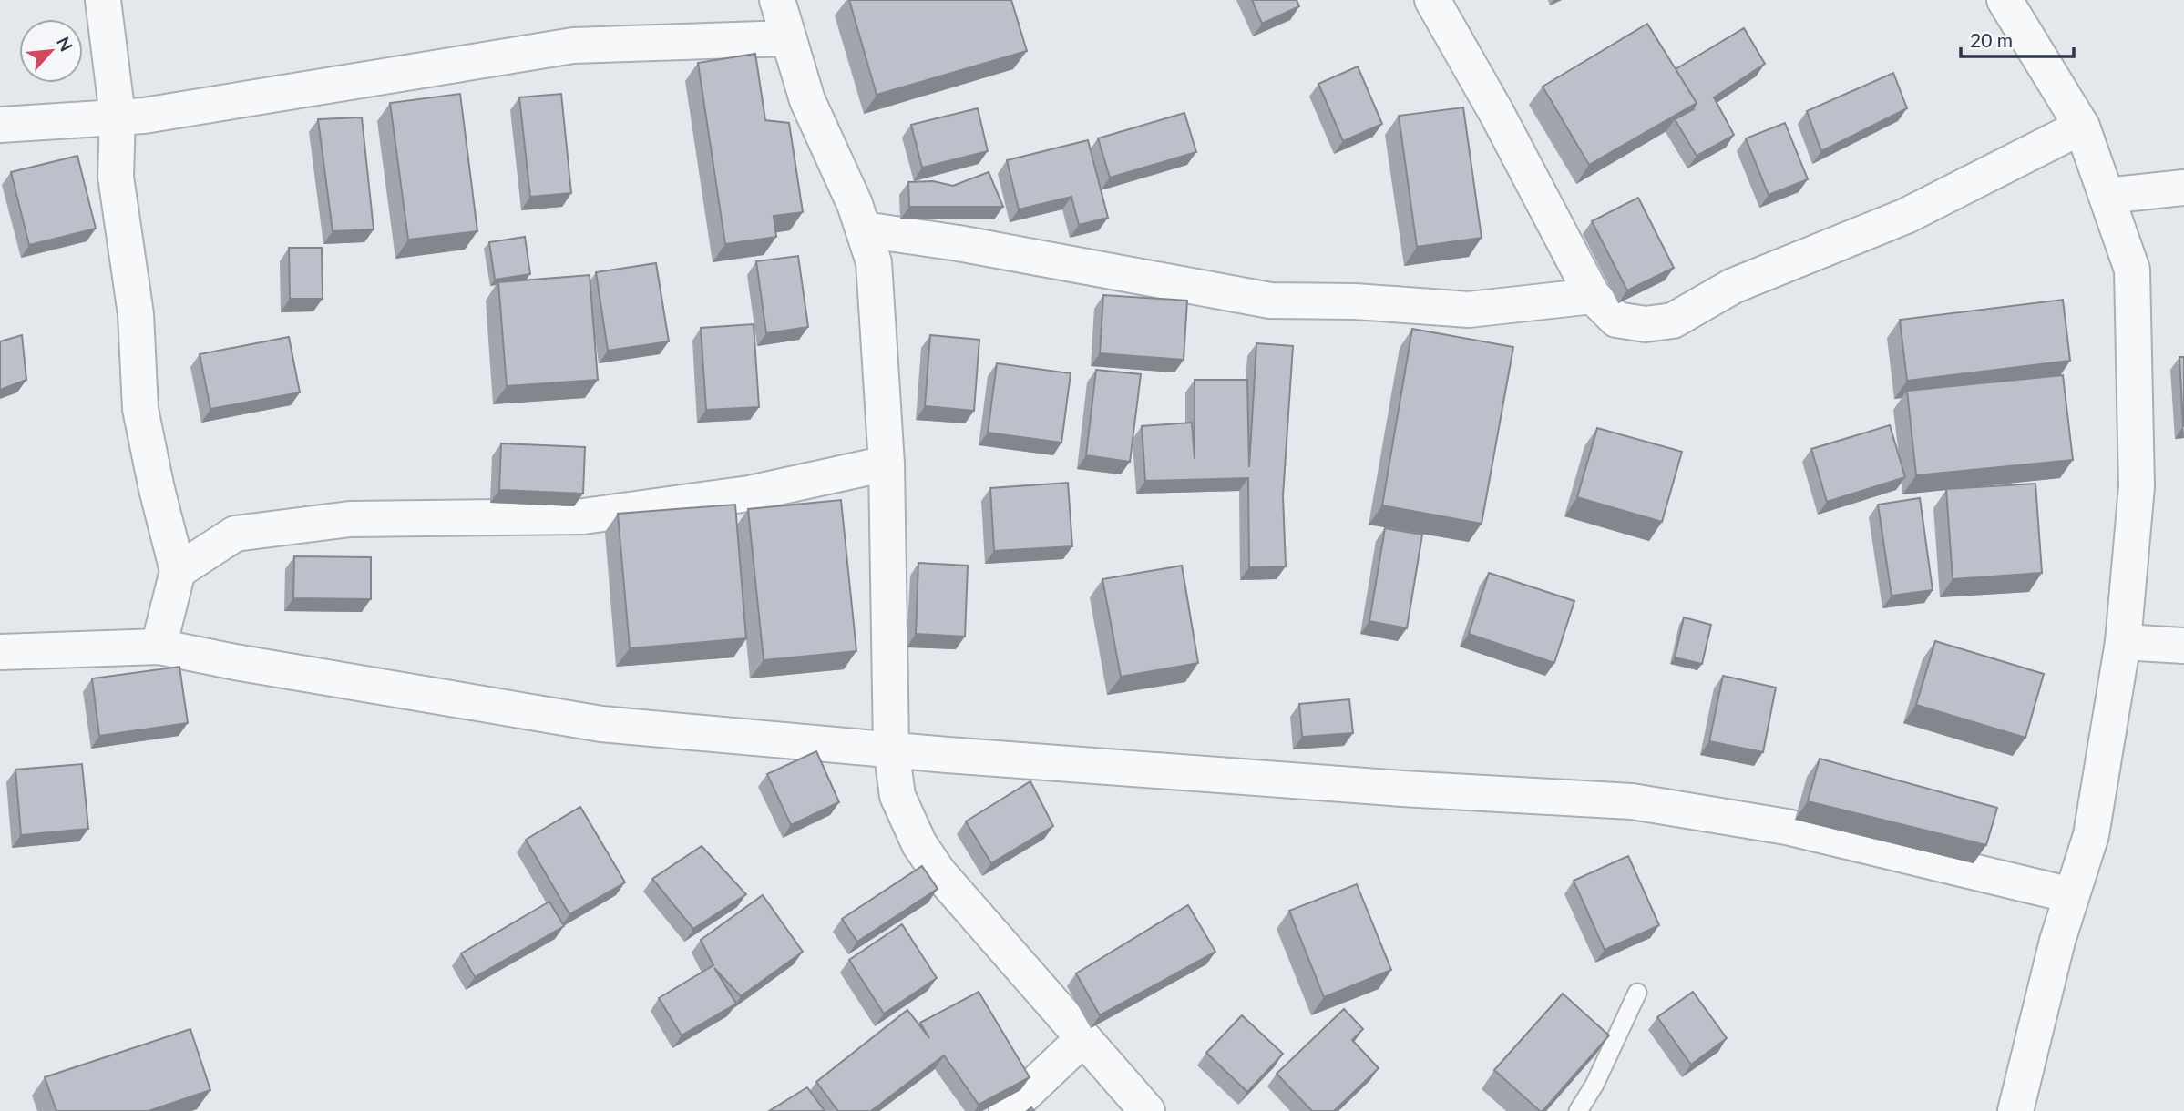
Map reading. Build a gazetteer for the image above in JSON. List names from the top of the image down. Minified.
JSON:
{"scale_bar":"20 m","north":"top right"}
